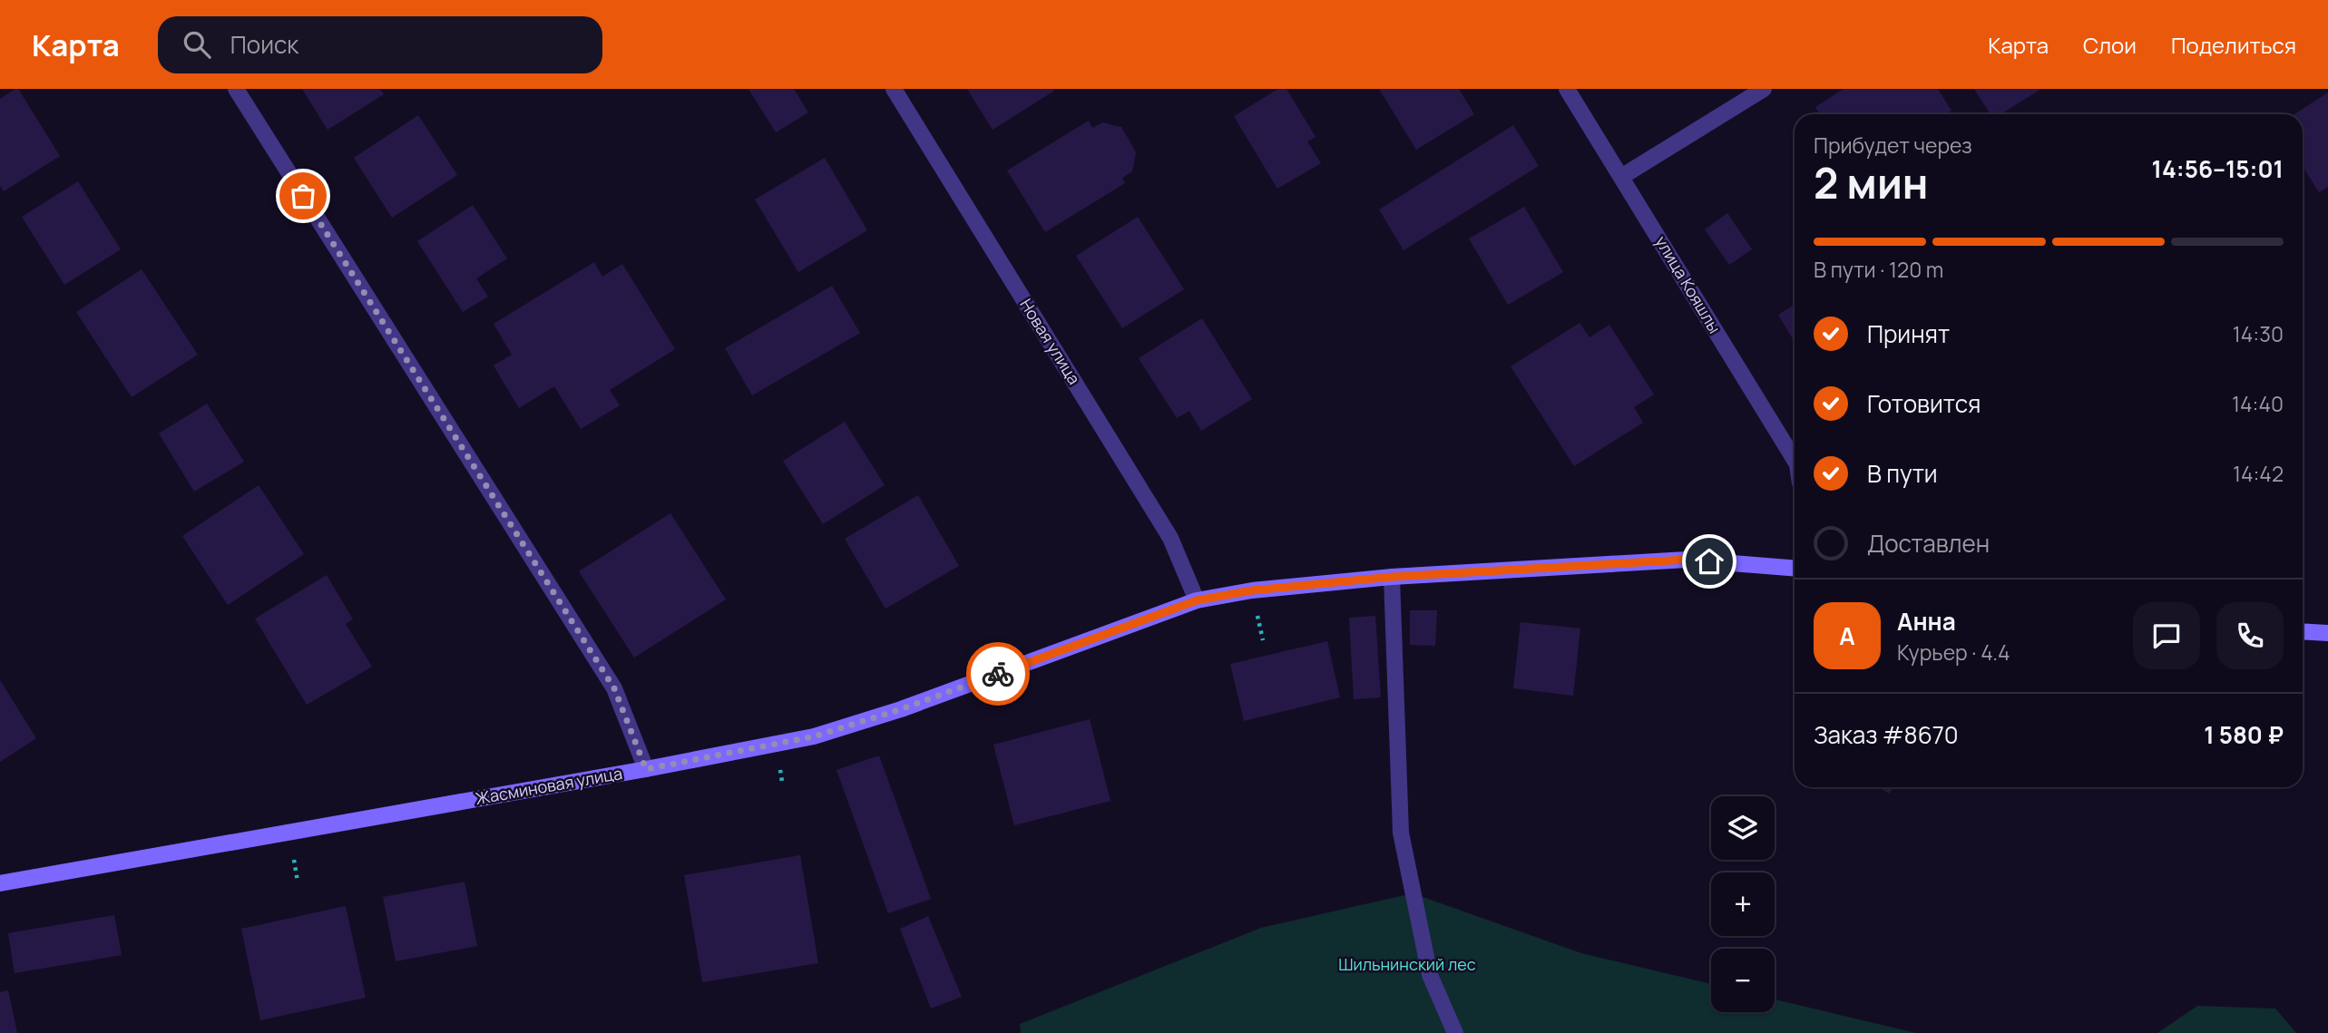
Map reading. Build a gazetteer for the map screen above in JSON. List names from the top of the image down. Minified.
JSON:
{"streets":{"street":["улица Кояшлы","Новая улица","Жасминовая улица"]},"crossings":[["Новая улица","Жасминовая улица"]],"parks":["Шильнинский лес"],"page":{"header":"Карта","search":"Поиск","nav":["Карта","Слои","Поделиться"],"heading":["2 мин","Прибудет через","14:56–15:01"],"panel":["Анна","Курьер · 4.4","Заказ #8670","1 580 ₽"],"bar":"В пути · 120 m","list":[["Принят","14:30"],["Готовится","14:40"],["В пути","14:42"],"Доставлен"],"round":"А","map_buttons":["+","−"]}}
